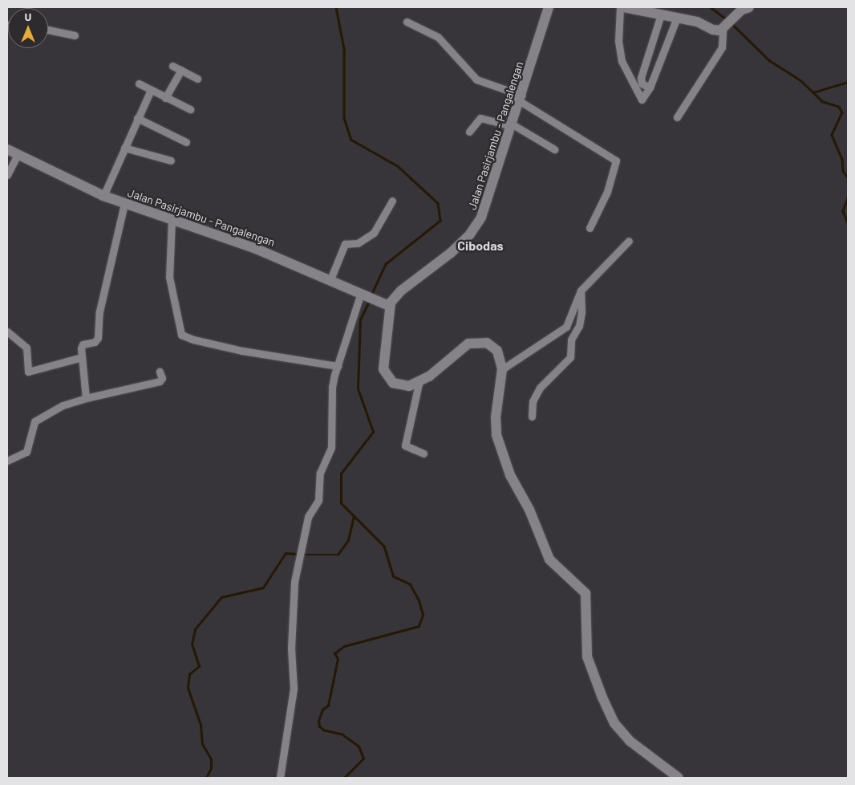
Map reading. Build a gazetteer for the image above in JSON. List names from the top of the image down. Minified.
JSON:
{"streets":{"main road":["Jalan Pasirjambu - Pangalengan"]},"districts":["Cibodas"],"north":"top"}
